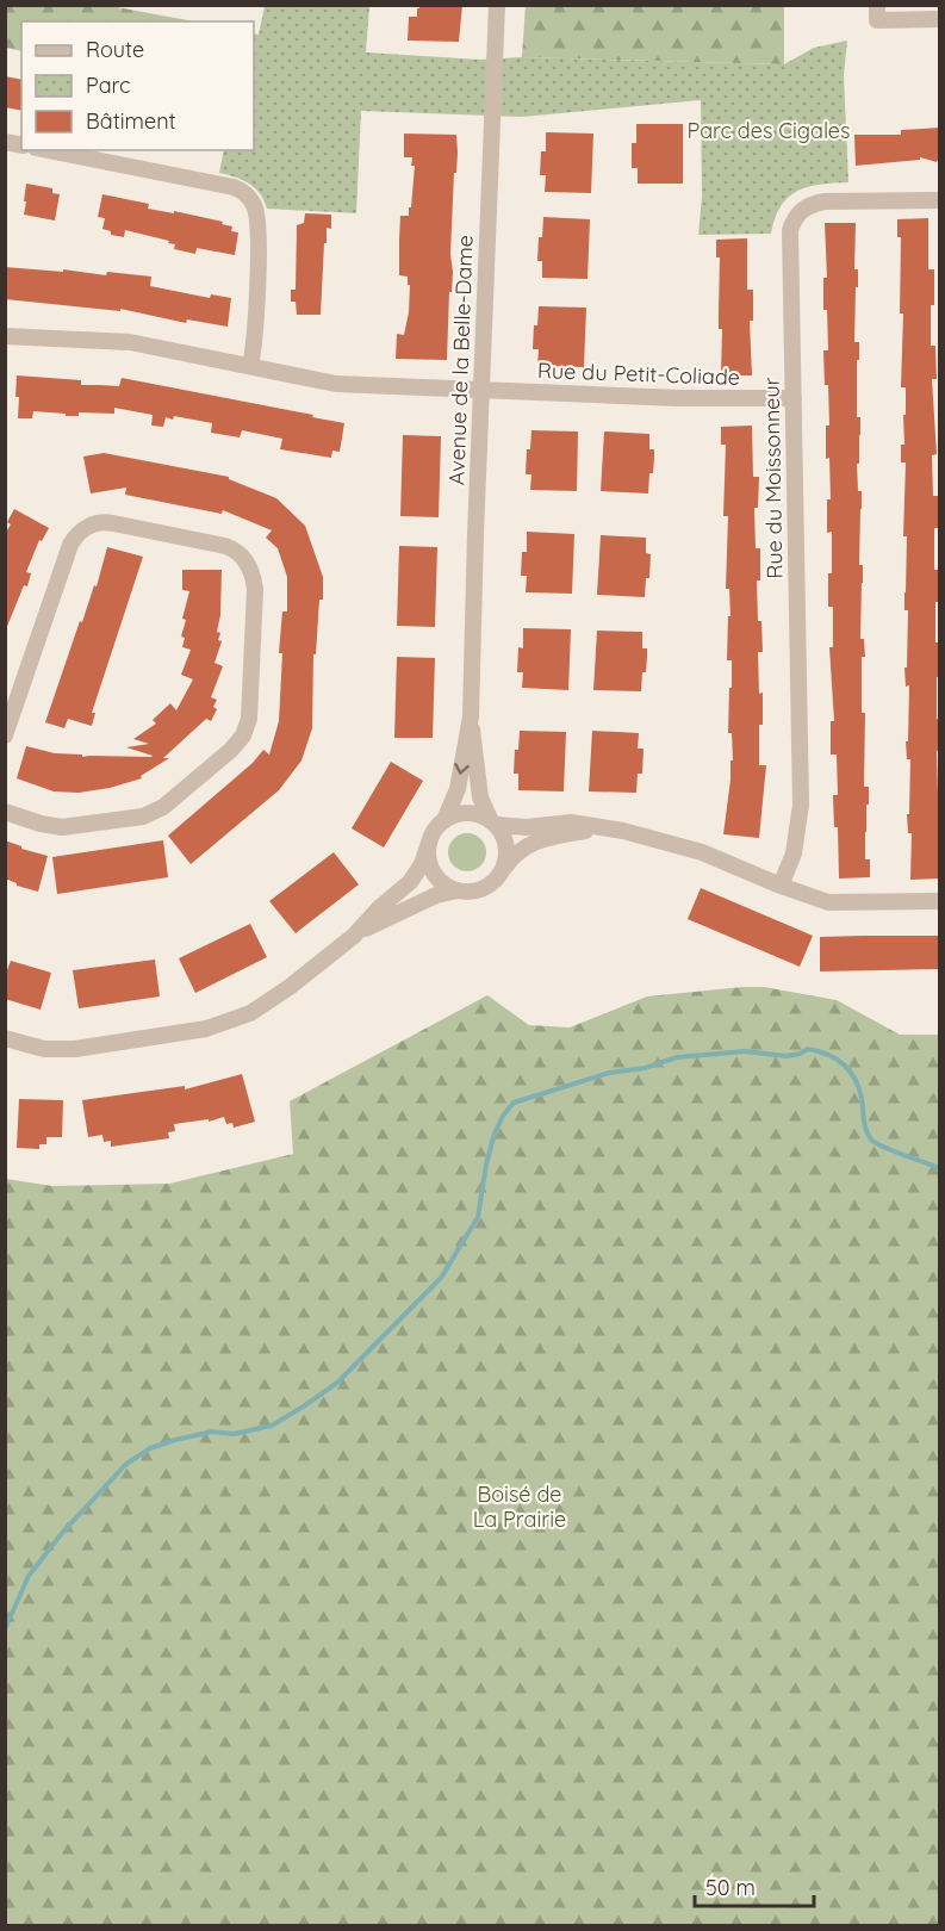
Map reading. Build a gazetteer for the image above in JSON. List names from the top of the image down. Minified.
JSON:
{"streets":{"street":["Avenue de la Belle-Dame","Rue du Petit-Coliade","Rue du Moissonneur"]},"crossings":[["Avenue de la Belle-Dame","Rue du Petit-Coliade"],["Rue du Petit-Coliade","Rue du Moissonneur"]],"parks":["Parc des Cigales","Boisé de La Prairie"],"legend":["Route","Parc","Bâtiment"],"scale_bar":"50 m"}
